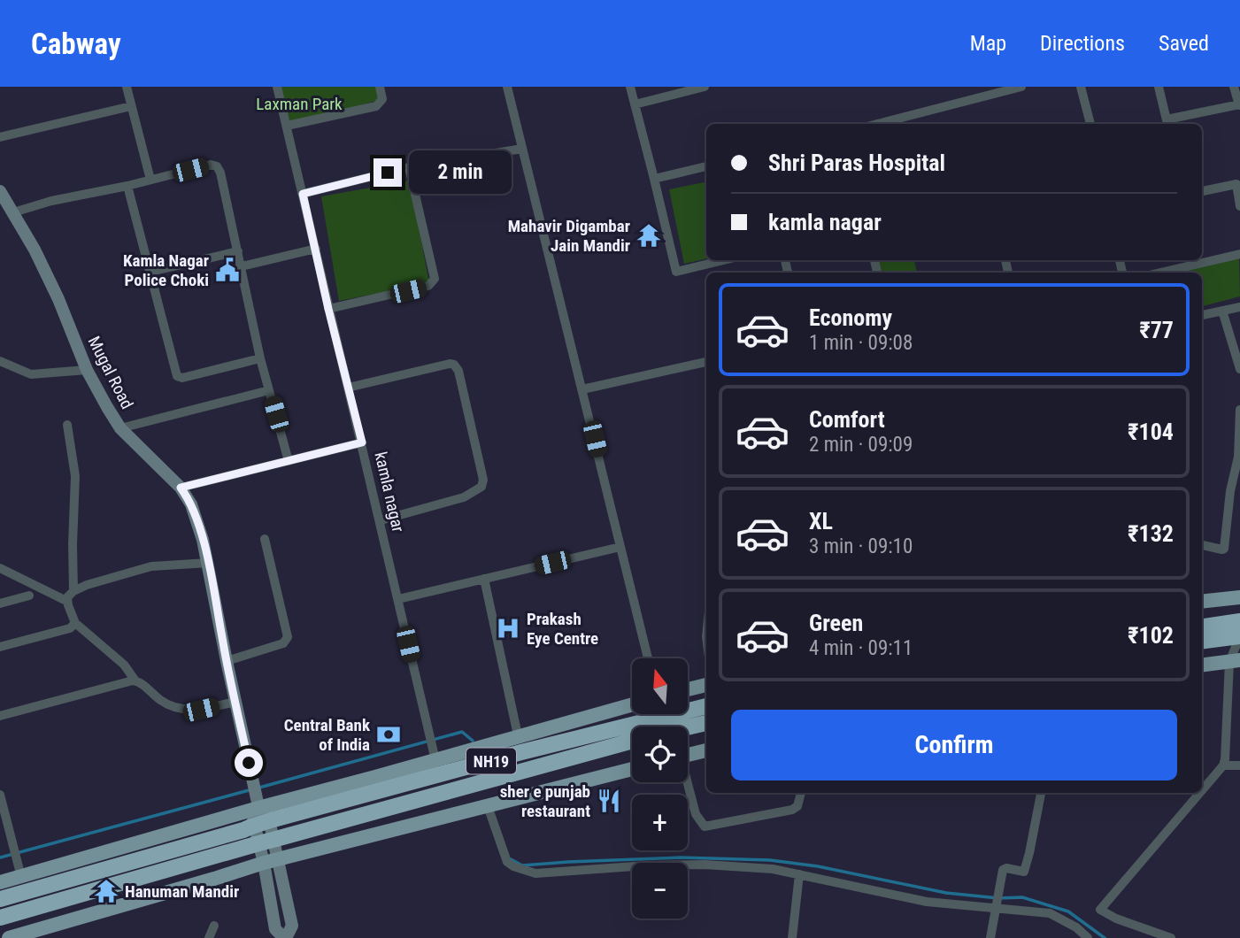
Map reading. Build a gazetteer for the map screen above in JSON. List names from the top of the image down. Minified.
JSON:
{"streets":{"highway":["NH19"],"street":["Mugal Road","kamla nagar"]},"parks":["Laxman Park"],"places":{"temple":["Mahavir Digambar Jain Mandir","Hanuman Mandir"],"public building":["Kamla Nagar Police Choki"],"hospital":["Prakash Eye Centre"],"bank":["Central Bank of India"],"restaurant":["sher e punjab restaurant"]},"north":"top","page":{"header":"Cabway","nav":["Map","Directions","Saved"],"banner":["Shri Paras Hospital","kamla nagar"],"bubble":"2 min","list":[{"name":"Economy","note":"1 min · 09:08","value":"₹77"},{"name":"Comfort","note":"2 min · 09:09","value":"₹104"},{"name":"XL","note":"3 min · 09:10","value":"₹132"},{"name":"Green","note":"4 min · 09:11","value":"₹102"}],"map_buttons":["+","−"],"buttons":"Confirm"}}
